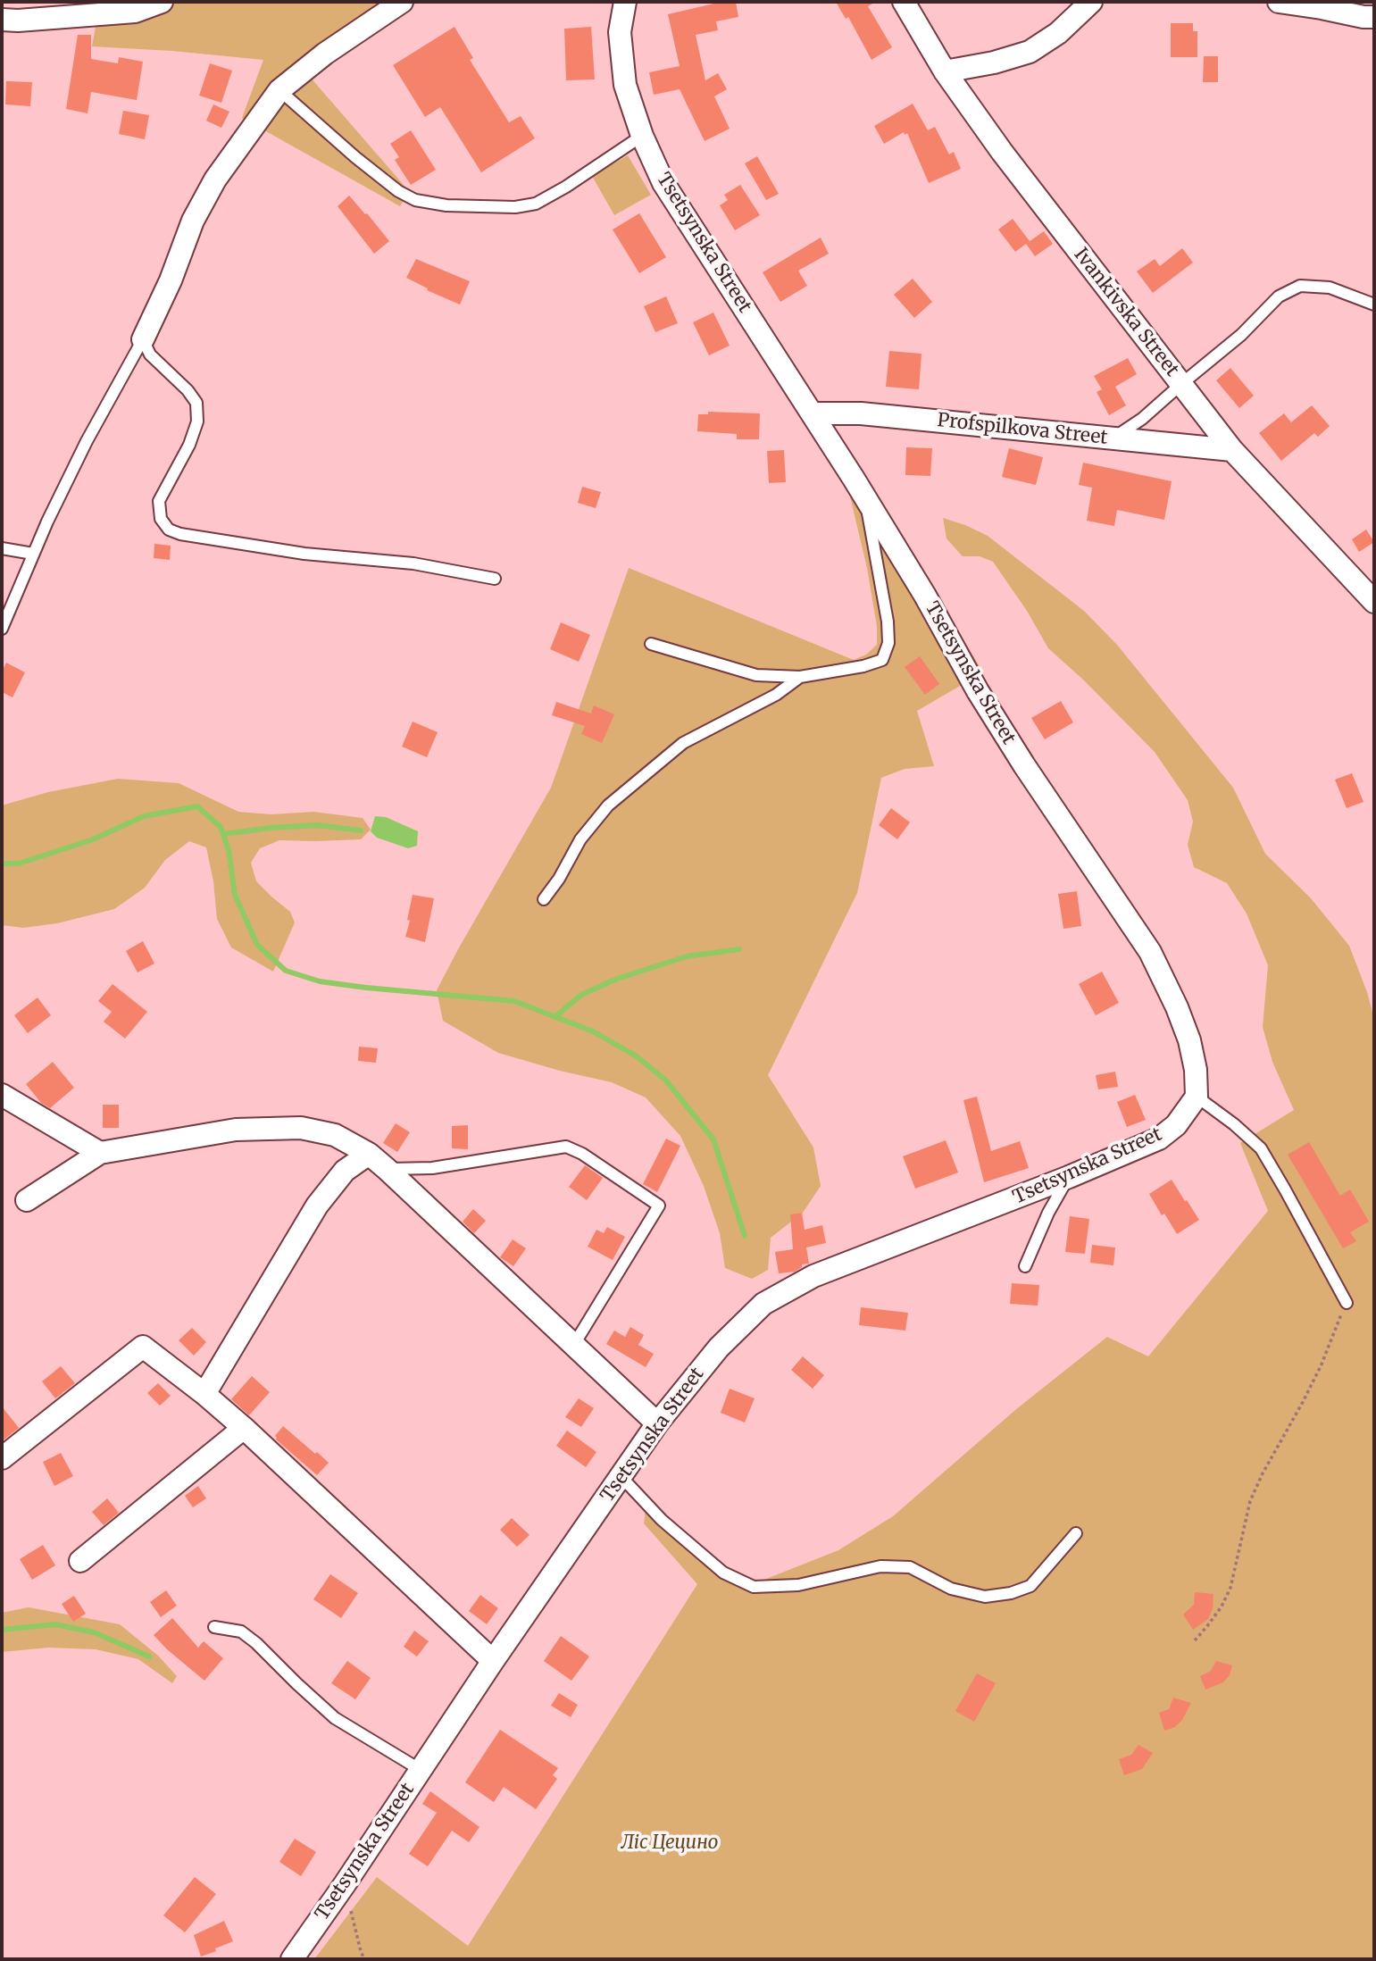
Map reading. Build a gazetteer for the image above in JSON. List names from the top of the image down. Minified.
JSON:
{"streets":{"street":["Tsetsynska Street","Ivankivska Street","Profspilkova Street"]},"crossings":[["Tsetsynska Street","Profspilkova Street"],["Ivankivska Street","Profspilkova Street"]],"parks":["Ліс Цецино"]}
